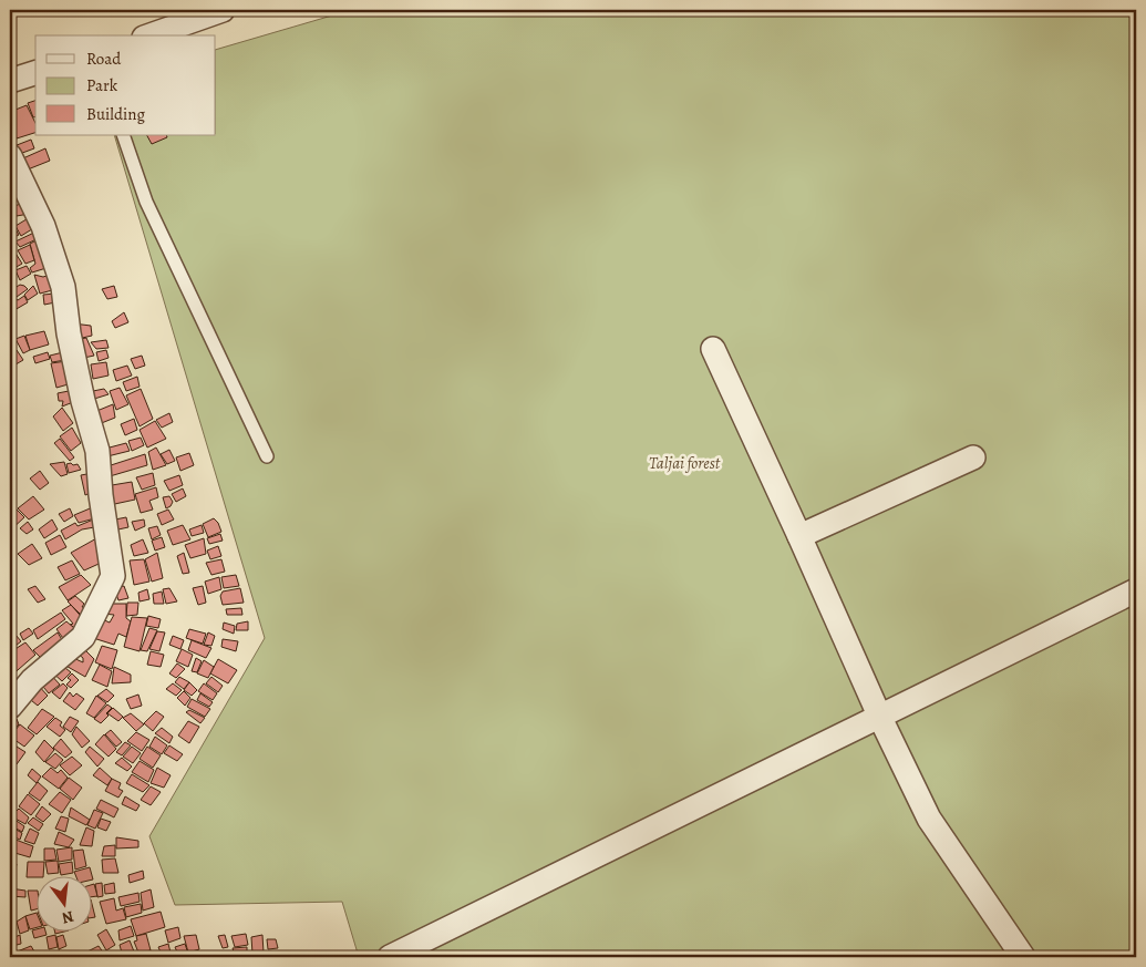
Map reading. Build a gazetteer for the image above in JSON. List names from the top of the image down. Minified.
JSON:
{"parks":["Taljai forest"],"legend":["Road","Park","Building"],"north":"bottom"}
